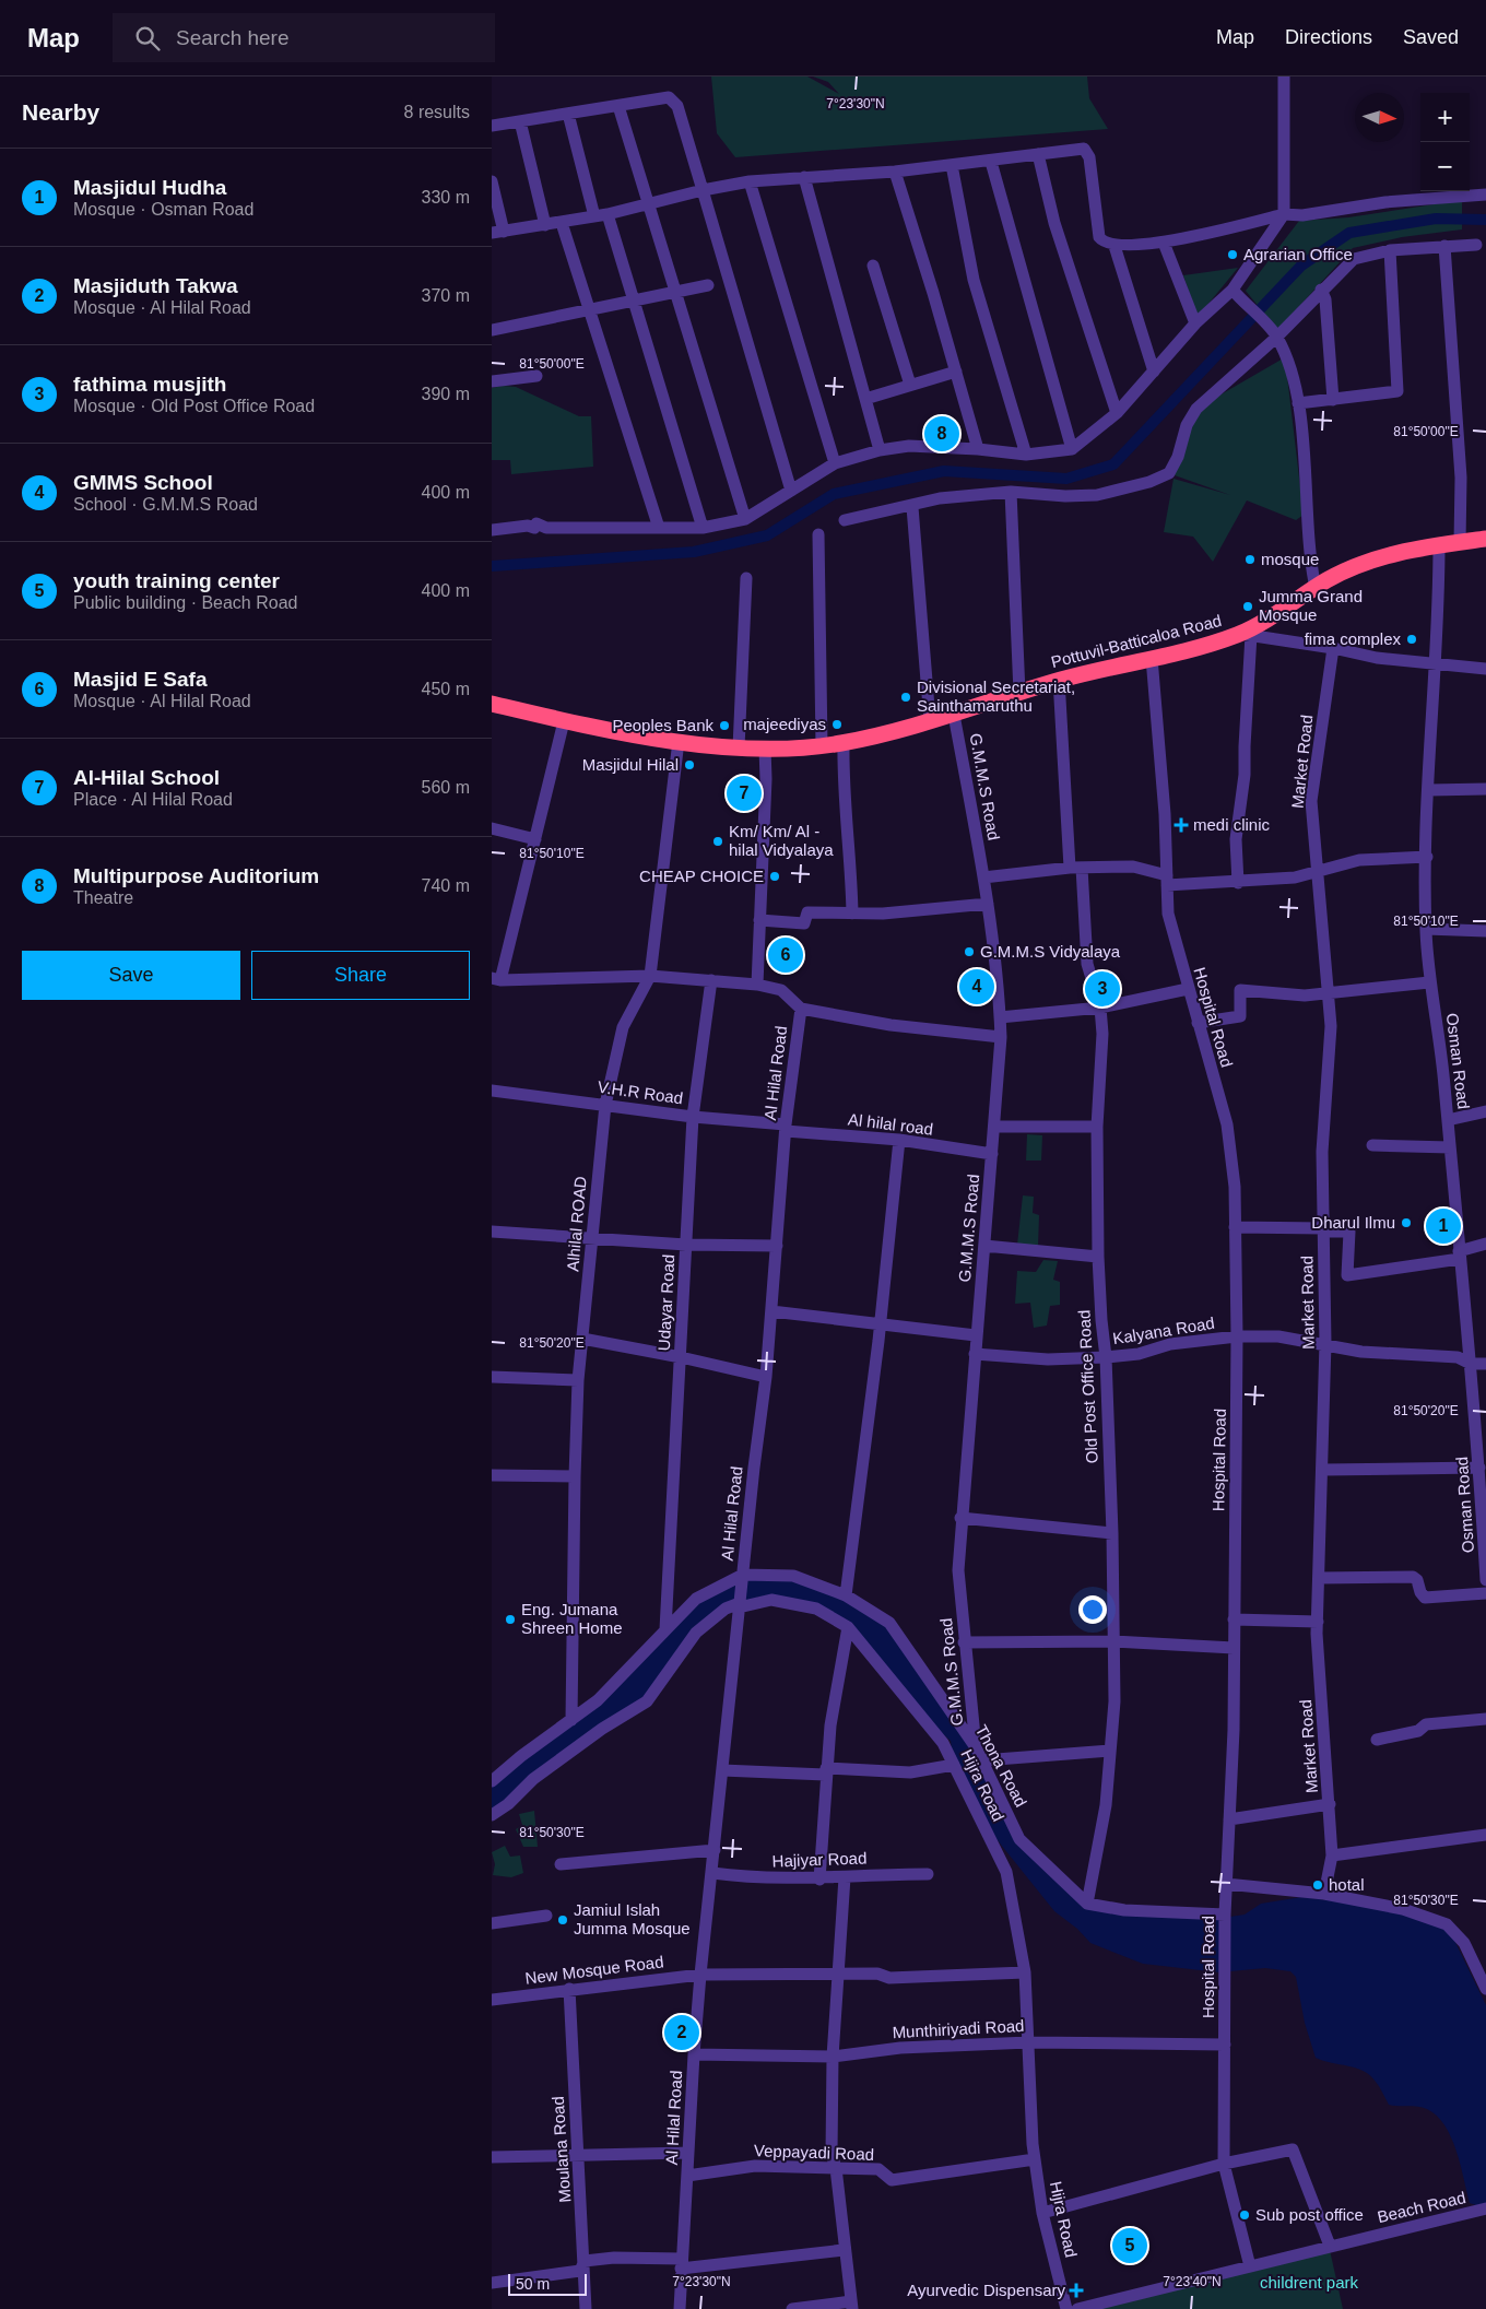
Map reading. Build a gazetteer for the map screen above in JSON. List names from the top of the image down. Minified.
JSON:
{"streets":{"highway":["Pottuvil-Batticaloa Road"],"street":["Market Road","G.M.M.S Road","Hospital Road","Osman Road","Al Hilal Road","V.H.R Road","Al hilal road","Alhilal ROAD","Udayar Road","Kalyana Road","Old Post Office Road","Thona Road","Hijra Road","Hajiyar Road","New Mosque Road","Munthiriyadi Road","Moulana Road","Veppayadi Road","Beach Road"]},"crossings":[["Pottuvil-Batticaloa Road","G.M.M.S Road"],["Pottuvil-Batticaloa Road","Hospital Road"],["Pottuvil-Batticaloa Road","Osman Road"],["Pottuvil-Batticaloa Road","Alhilal ROAD"],["Pottuvil-Batticaloa Road","Old Post Office Road"],["Market Road","Kalyana Road"],["G.M.M.S Road","Al hilal road"],["G.M.M.S Road","Kalyana Road"],["G.M.M.S Road","Thona Road"],["Hospital Road","Kalyana Road"],["Hospital Road","Munthiriyadi Road"],["Hospital Road","Beach Road"],["Osman Road","Kalyana Road"],["Al Hilal Road","V.H.R Road"],["Al Hilal Road","Al hilal road"],["Al Hilal Road","Alhilal ROAD"],["Al Hilal Road","Udayar Road"],["Al Hilal Road","Thona Road"],["Al Hilal Road","Hijra Road"],["Al Hilal Road","Hajiyar Road"],["Al Hilal Road","New Mosque Road"],["Al Hilal Road","Munthiriyadi Road"],["Al Hilal Road","Veppayadi Road"],["V.H.R Road","Al hilal road"],["V.H.R Road","Alhilal ROAD"],["V.H.R Road","Udayar Road"],["Alhilal ROAD","Thona Road"],["Udayar Road","Thona Road"],["Kalyana Road","Old Post Office Road"],["Old Post Office Road","Thona Road"],["Hijra Road","Munthiriyadi Road"],["Hijra Road","Veppayadi Road"],["New Mosque Road","Moulana Road"]],"parks":["childrent park"],"places":{"other":["Agrarian Office","mosque","Jumma Grand Mosque","fima complex","Divisional Secretariat, Sainthamaruthu","majeediyas","Peoples Bank","Masjidul Hilal","Km/ Km/ Al - hilal Vidyalaya","CHEAP CHOICE","G.M.M.S Vidyalaya","Dharul Ilmu","Eng. Jumana Shreen Home","hotal","Jamiul Islah Jumma Mosque","Sub post office"],"health":["medi clinic","Ayurvedic Dispensary"]},"scale_bar":"50 m","north":"right","page":{"header":"Map","search":"Search here","nav":["Map","Directions","Saved"],"heading":["Nearby","8 results"],"map_buttons":["+","−"],"list":[{"mark":"1","name":"Masjidul Hudha","note":"Mosque · Osman Road","value":"330 m"},{"mark":"2","name":"Masjiduth Takwa","note":"Mosque · Al Hilal Road","value":"370 m"},{"mark":"3","name":"fathima musjith","note":"Mosque · Old Post Office Road","value":"390 m"},{"mark":"4","name":"GMMS School","note":"School · G.M.M.S Road","value":"400 m"},{"mark":"5","name":"youth training center","note":"Public building · Beach Road","value":"400 m"},{"mark":"6","name":"Masjid E Safa","note":"Mosque · Al Hilal Road","value":"450 m"},{"mark":"7","name":"Al-Hilal School","note":"Place · Al Hilal Road","value":"560 m"},{"mark":"8","name":"Multipurpose Auditorium","note":"Theatre","value":"740 m"}],"pins":["8","7","6","4","3","1","2","5"],"buttons":["Save","Share"],"scale":"50 m"},"coordinates":["7°23'30\"N","81°50'00\"E","81°50'10\"E","81°50'20\"E","81°50'30\"E","7°23'40\"N"]}
